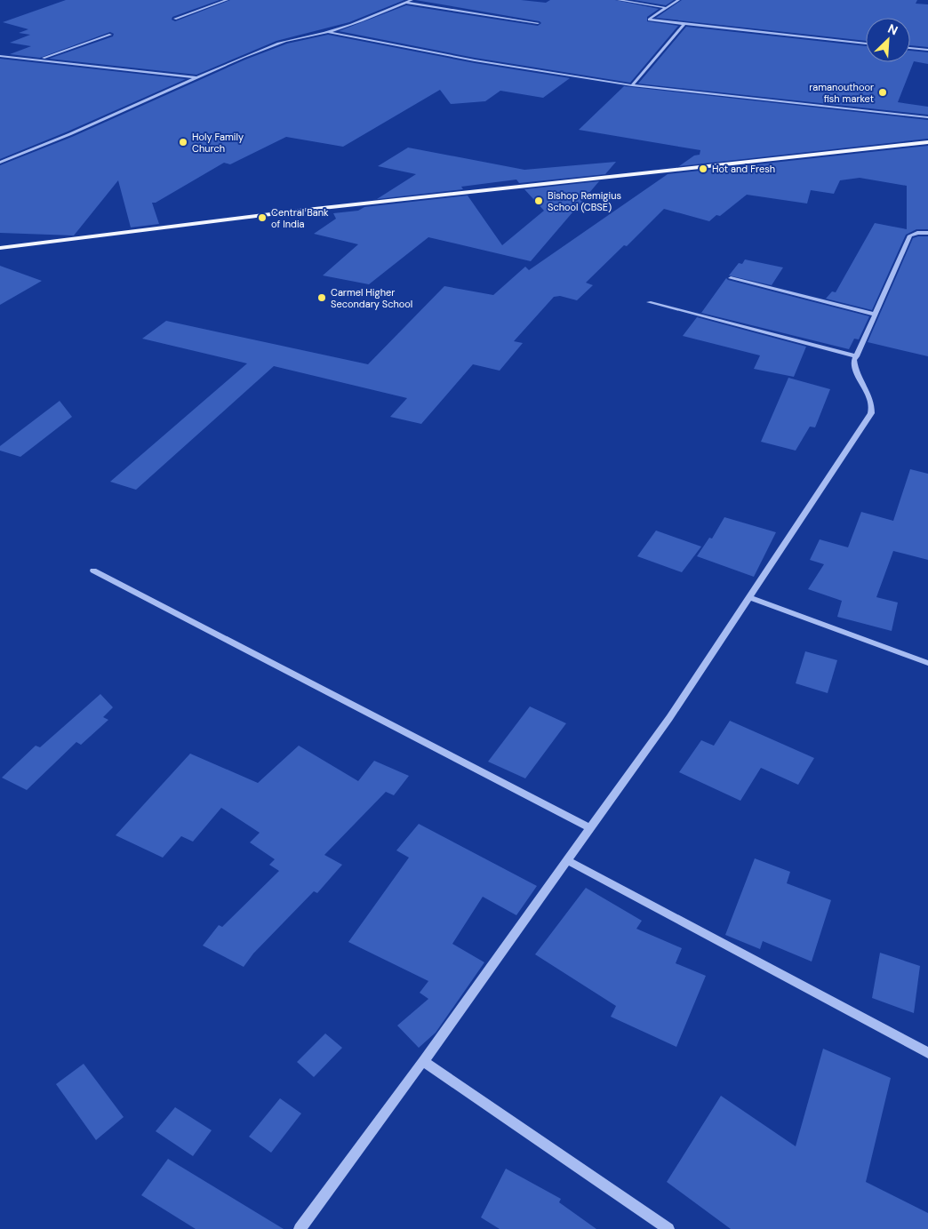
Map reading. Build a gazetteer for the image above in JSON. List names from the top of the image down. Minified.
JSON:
{"places":["ramanouthoor fish market","Holy Family Church","Hot and Fresh","Bishop Remigius School (CBSE)","Central Bank of India","Carmel Higher Secondary School"],"north":"top right"}
